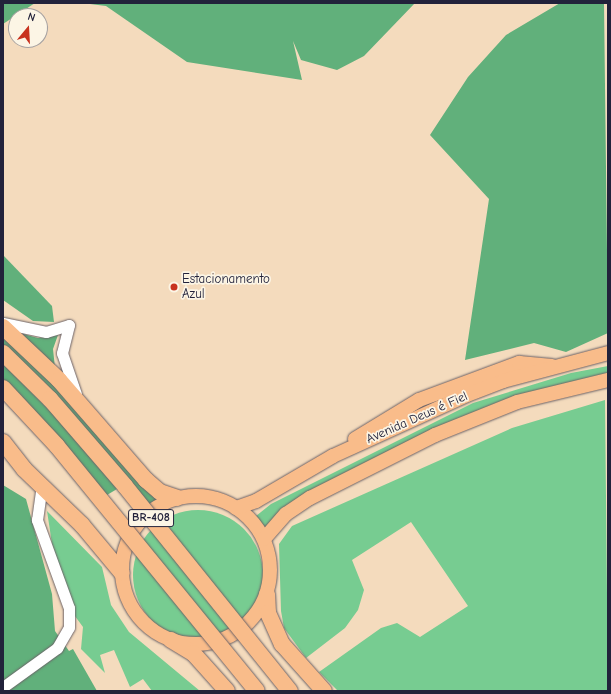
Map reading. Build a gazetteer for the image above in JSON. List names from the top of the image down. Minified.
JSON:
{"streets":{"highway":["BR-408"],"main road":["Avenida Deus é Fiel"]},"places":["Estacionamento Azul"],"north":"top"}
